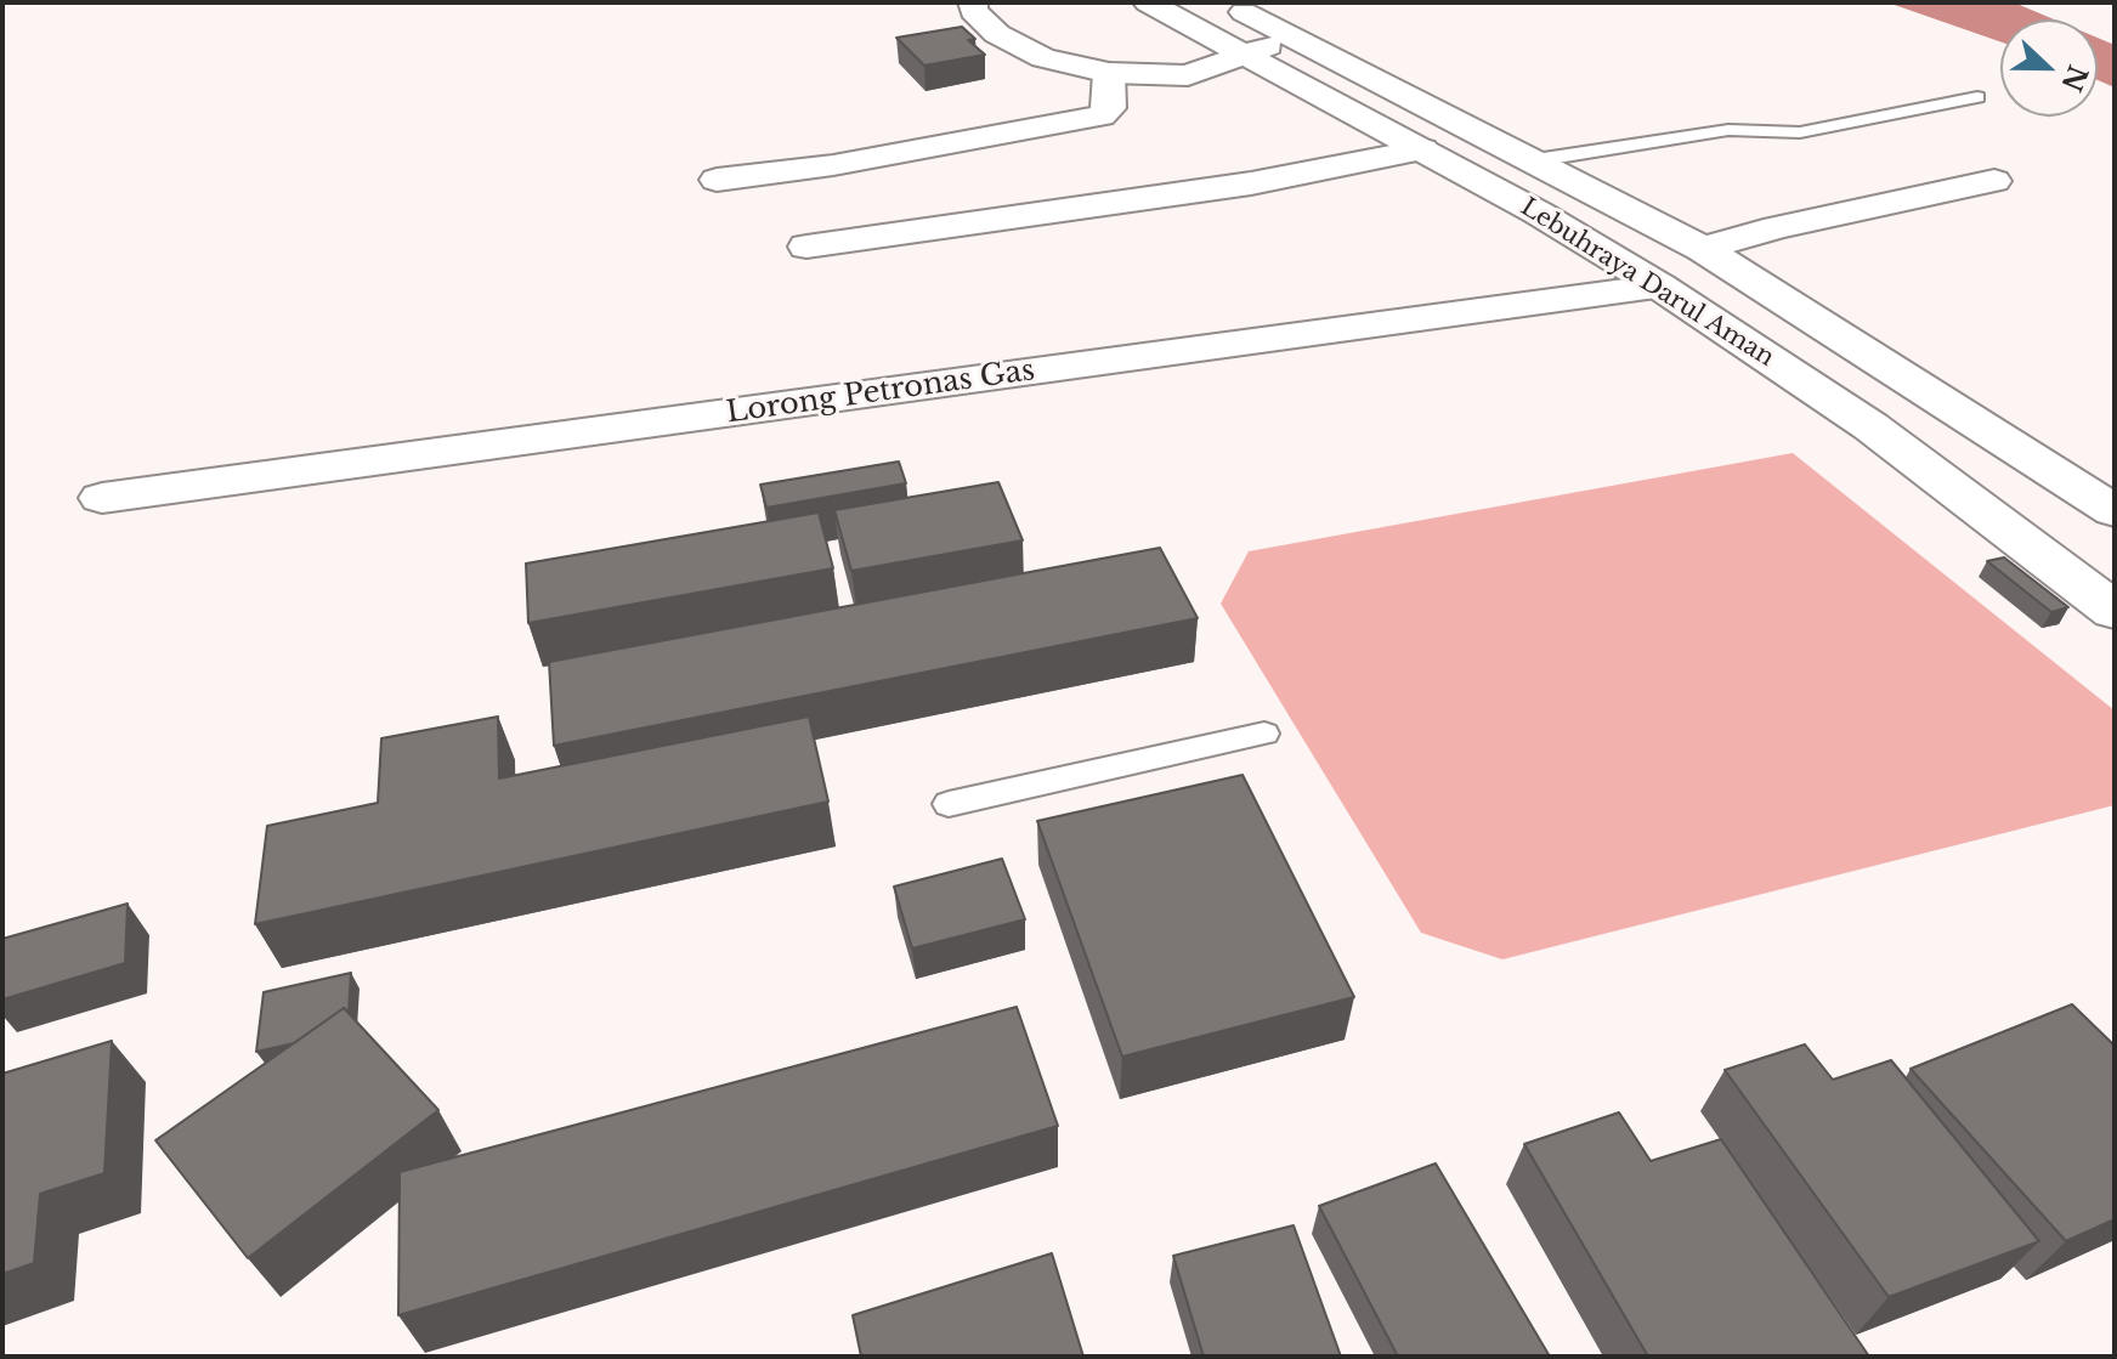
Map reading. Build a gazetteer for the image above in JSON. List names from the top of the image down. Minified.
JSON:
{"streets":{"main road":["Lebuhraya Darul Aman","Lorong Petronas Gas"]},"crossings":[["Lebuhraya Darul Aman","Lorong Petronas Gas"]],"north":"right"}
